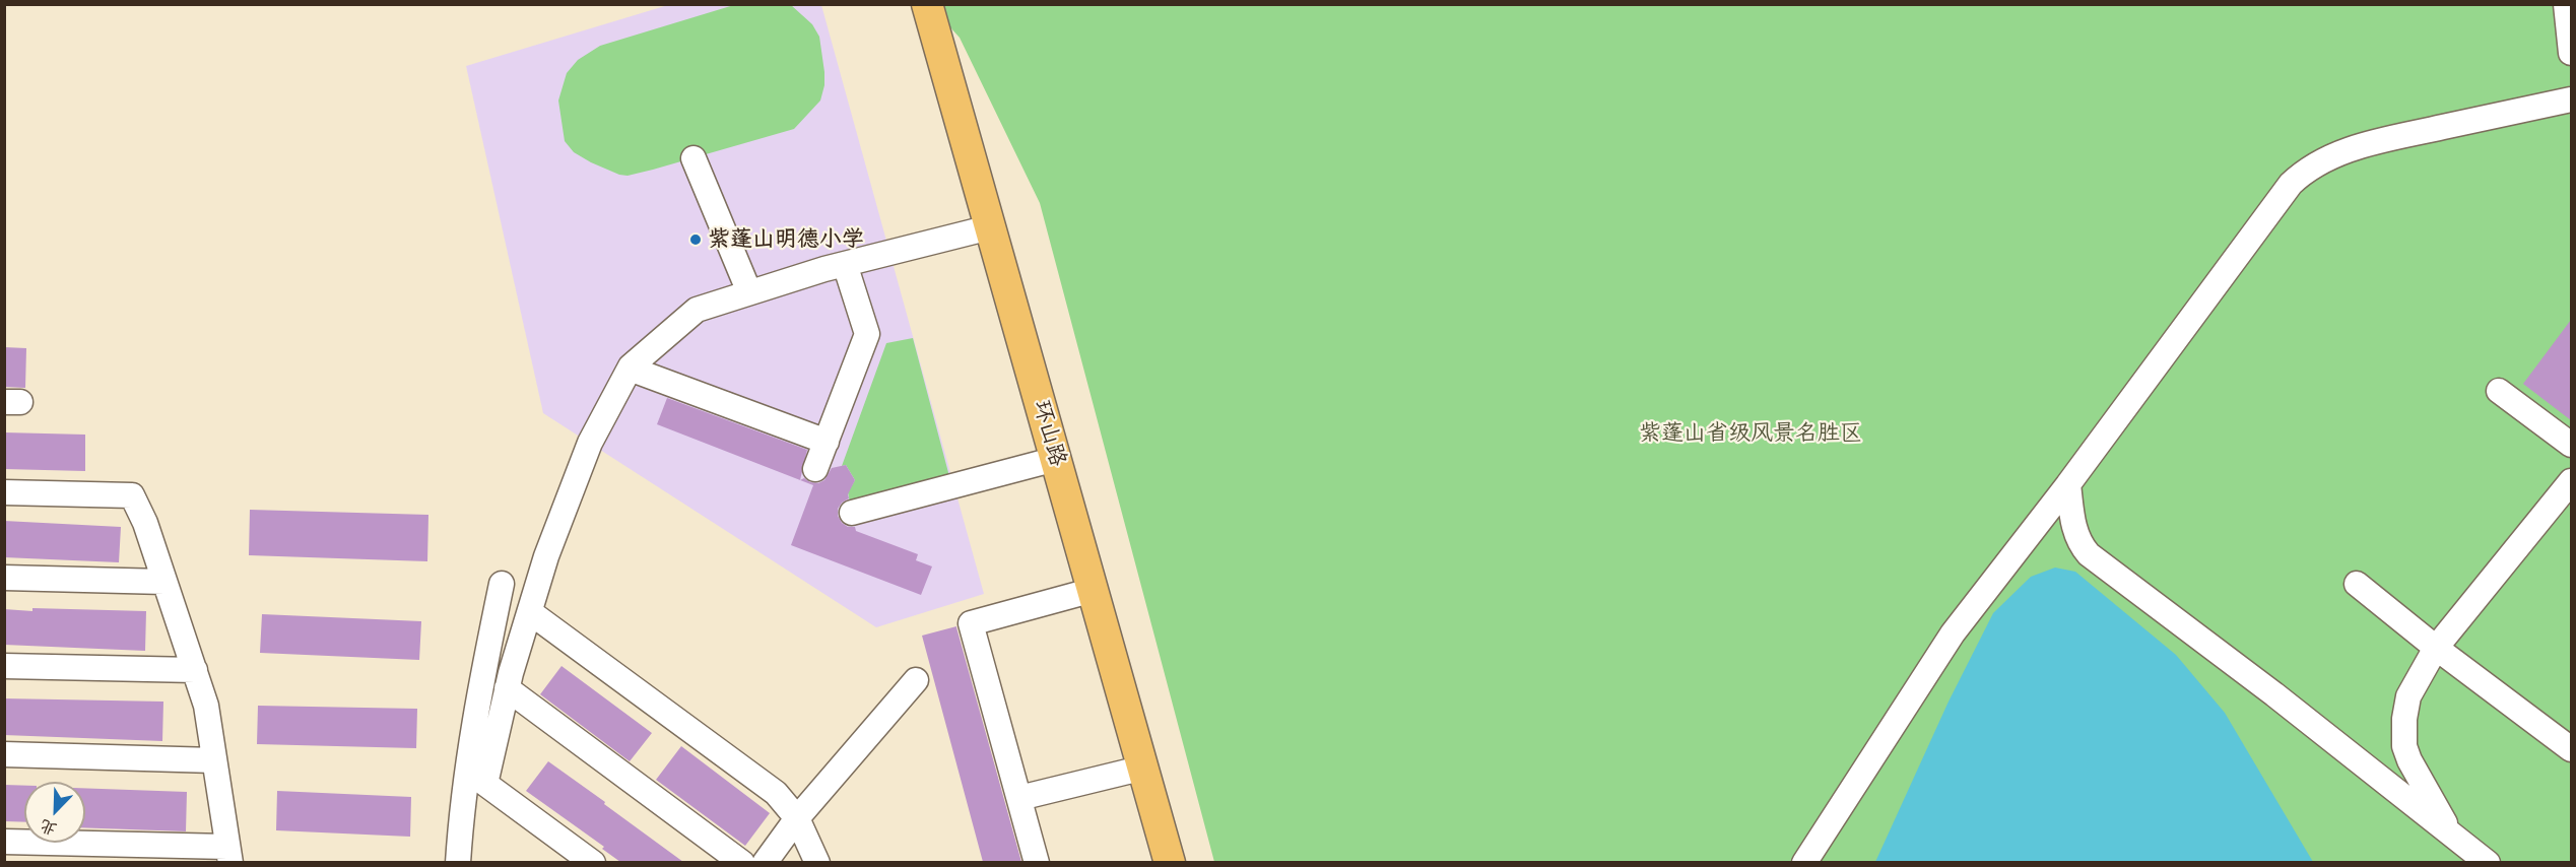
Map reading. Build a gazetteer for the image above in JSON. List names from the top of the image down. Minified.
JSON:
{"streets":{"main road":["环山路"]},"parks":["紫蓬山省级风景名胜区"],"places":["紫蓬山明德小学"],"north":"bottom left"}
